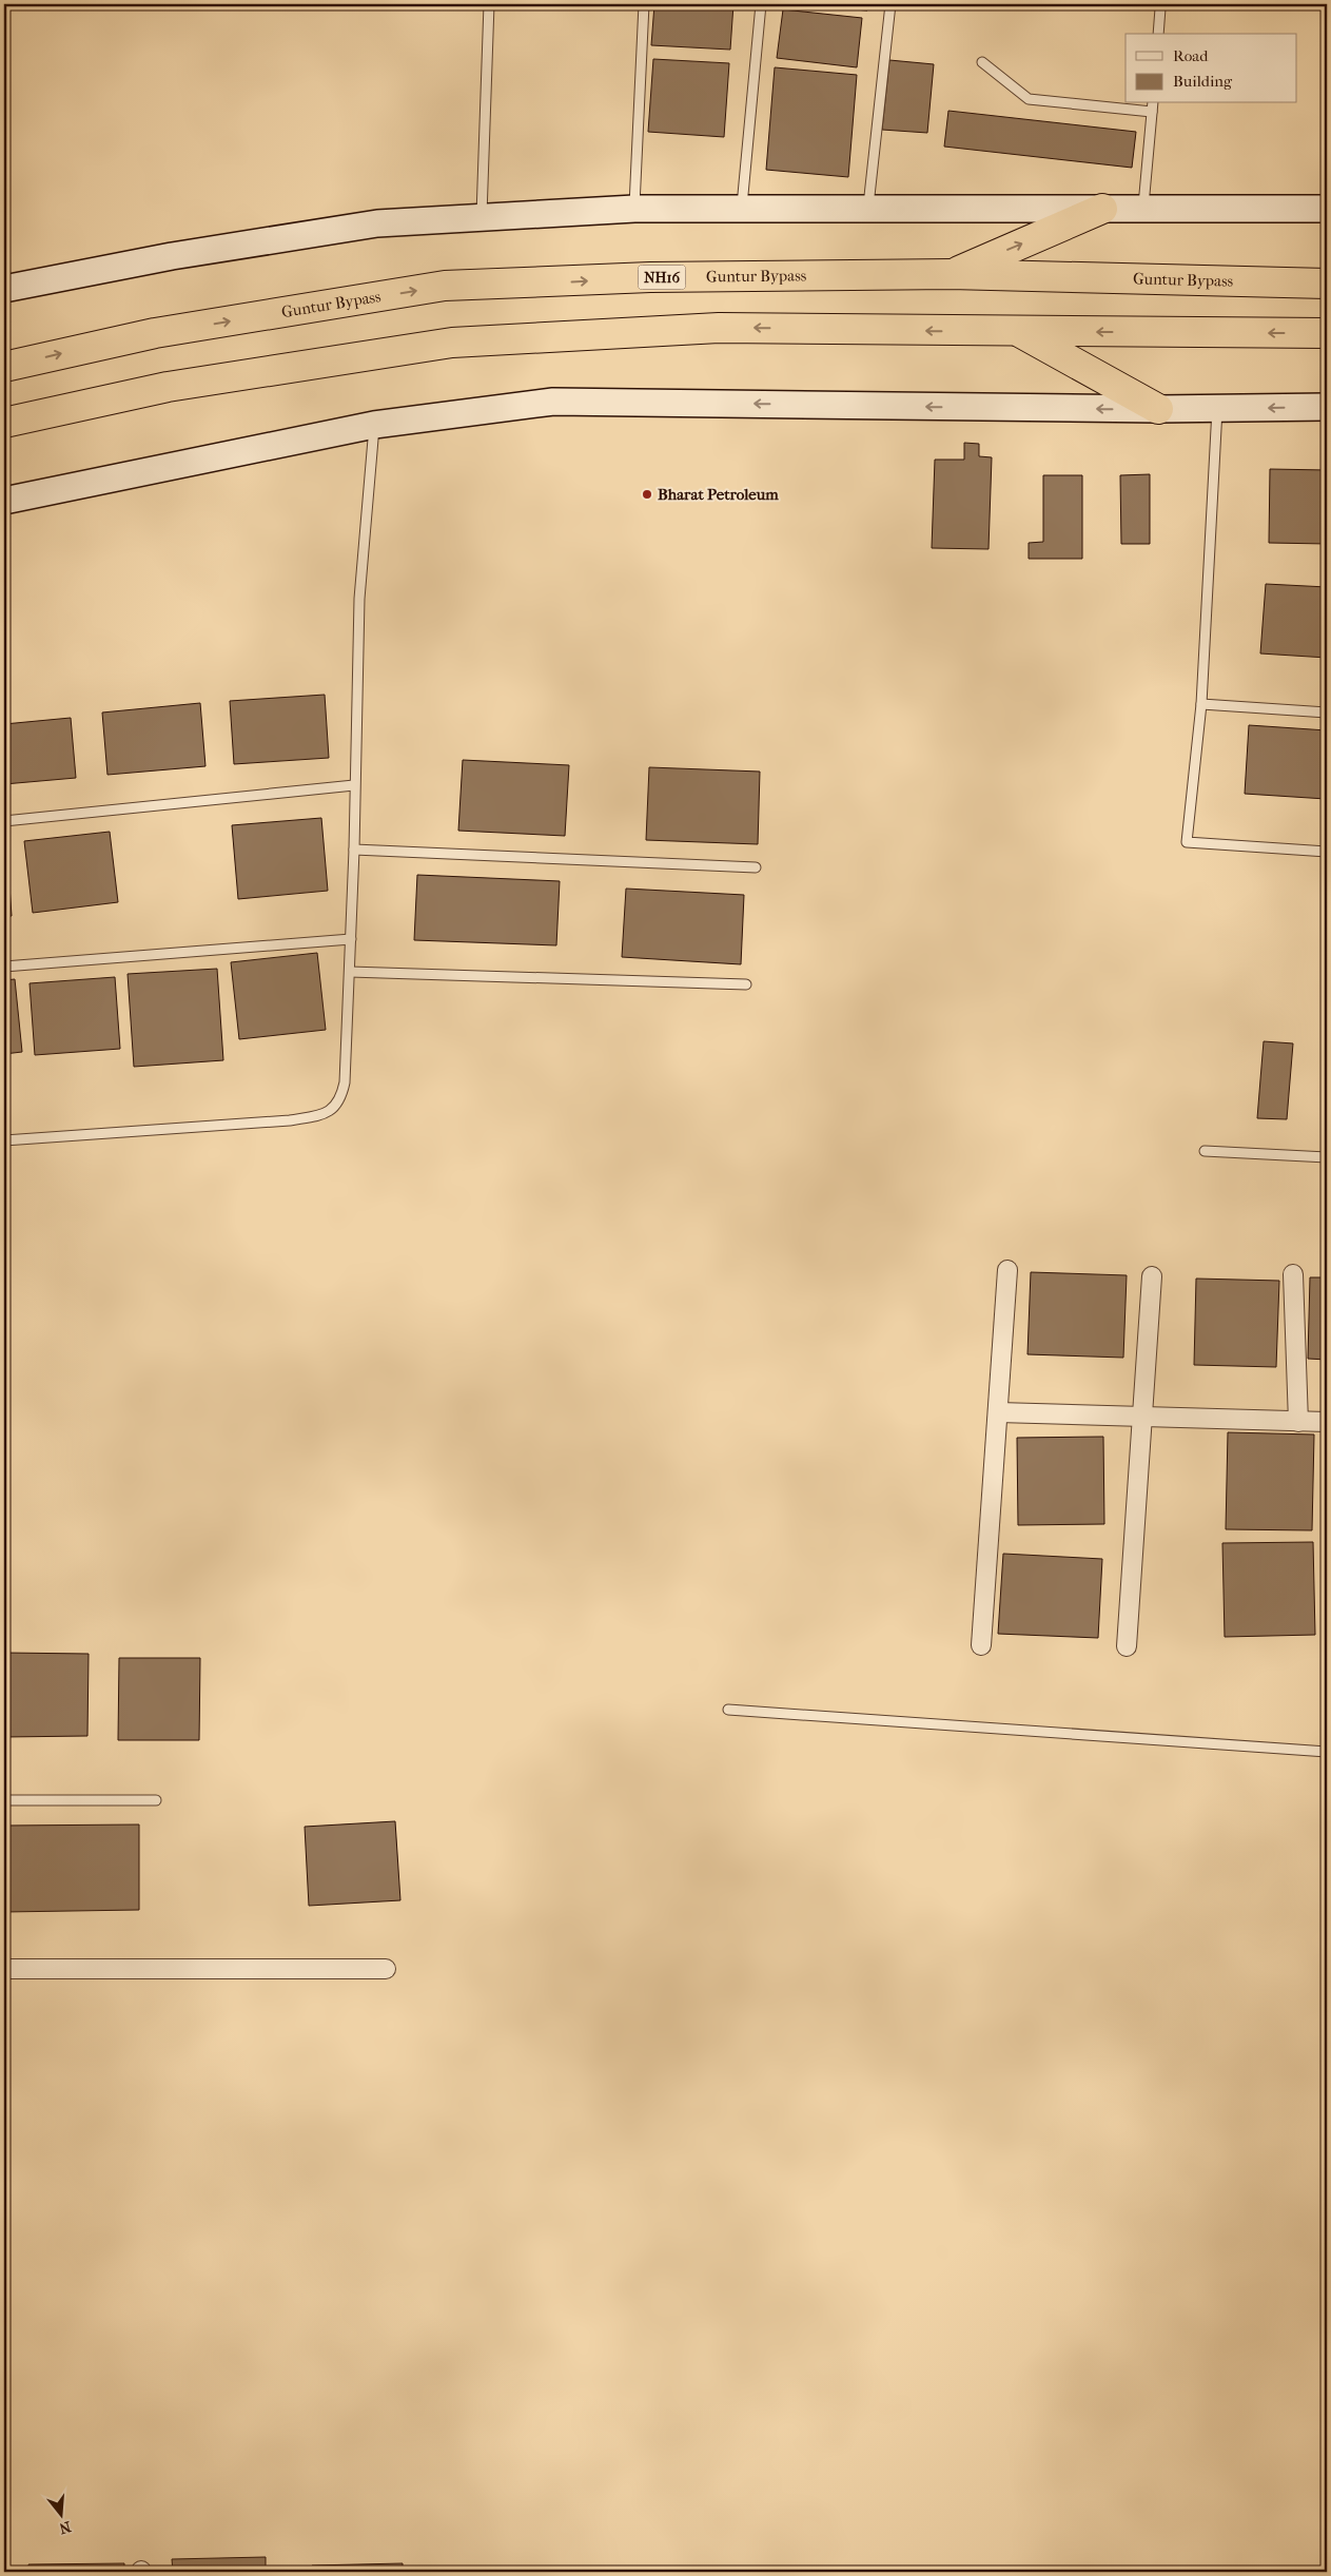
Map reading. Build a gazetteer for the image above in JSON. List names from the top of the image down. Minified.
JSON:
{"streets":{"highway":["Guntur Bypass","NH16"]},"places":["Bharat Petroleum"],"legend":["Road","Building"],"north":"bottom"}
